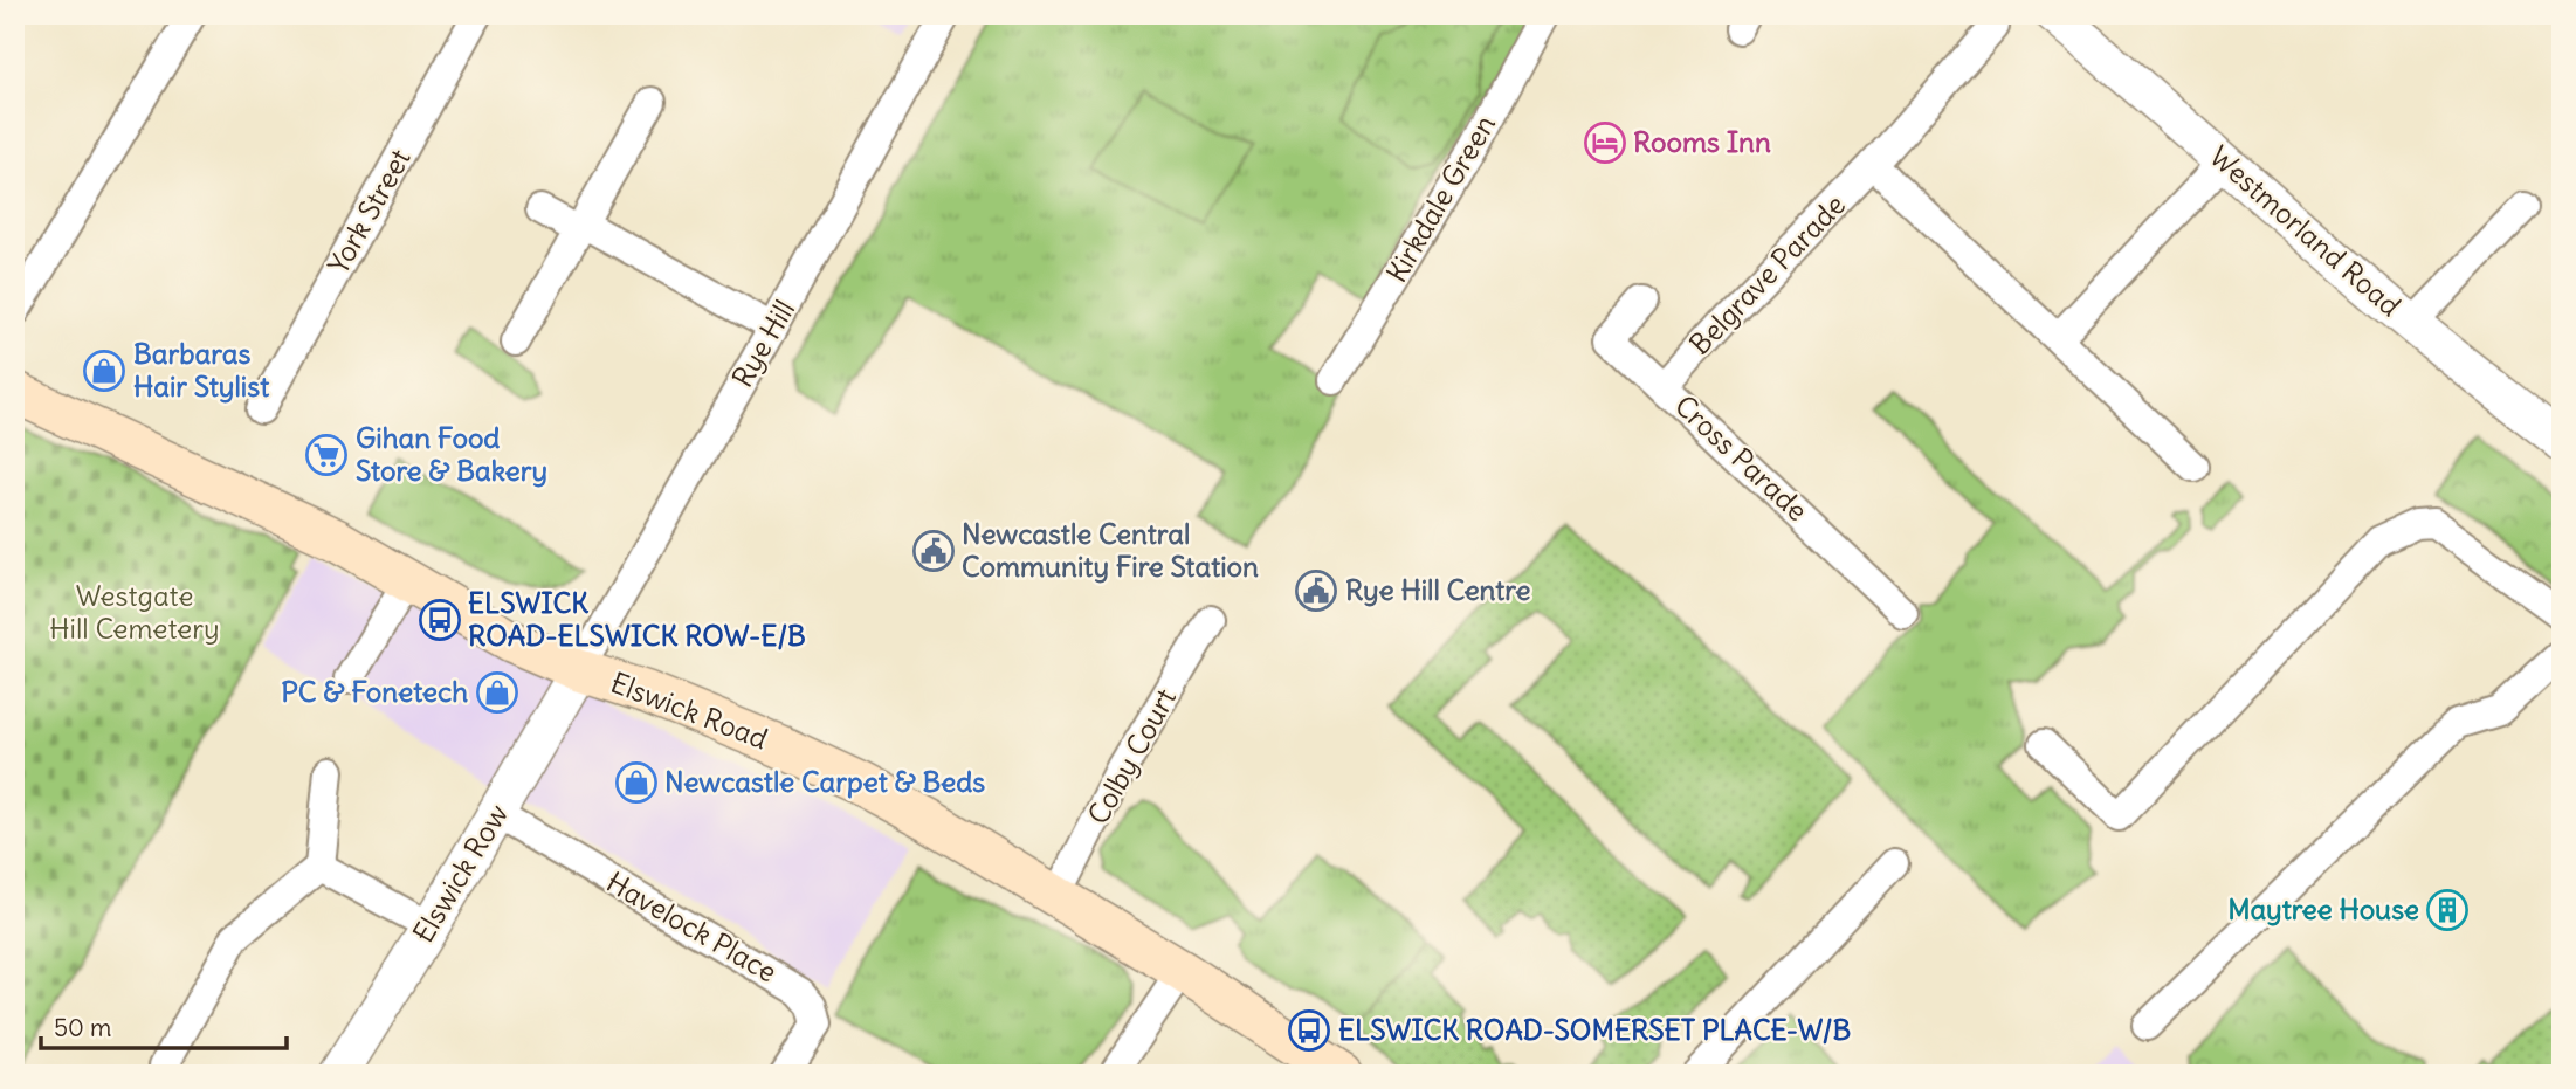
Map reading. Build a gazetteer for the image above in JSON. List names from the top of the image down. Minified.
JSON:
{"streets":{"main road":["Elswick Road"],"street":["Kirkdale Green","York Street","Westmorland Road","Belgrave Parade","Rye Hill","Cross Parade","Colby Court","Elswick Row","Havelock Place"]},"crossings":[["Belgrave Parade","Cross Parade"],["Rye Hill","Elswick Road"],["Rye Hill","Elswick Row"],["Elswick Road","Colby Court"],["Elswick Road","Elswick Row"],["Elswick Row","Havelock Place"]],"parks":["Westgate Hill Cemetery"],"places":{"hotel":["Rooms Inn"],"shop":["Barbaras Hair Stylist","PC & Fonetech","Newcastle Carpet & Beds"],"supermarket":["Gihan Food Store & Bakery"],"public building":["Newcastle Central Community Fire Station","Rye Hill Centre"],"bus stop":["ELSWICK ROAD-ELSWICK ROW-E/B","ELSWICK ROAD-SOMERSET PLACE-W/B"],"building":["Maytree House"]},"scale_bar":"50 m"}
